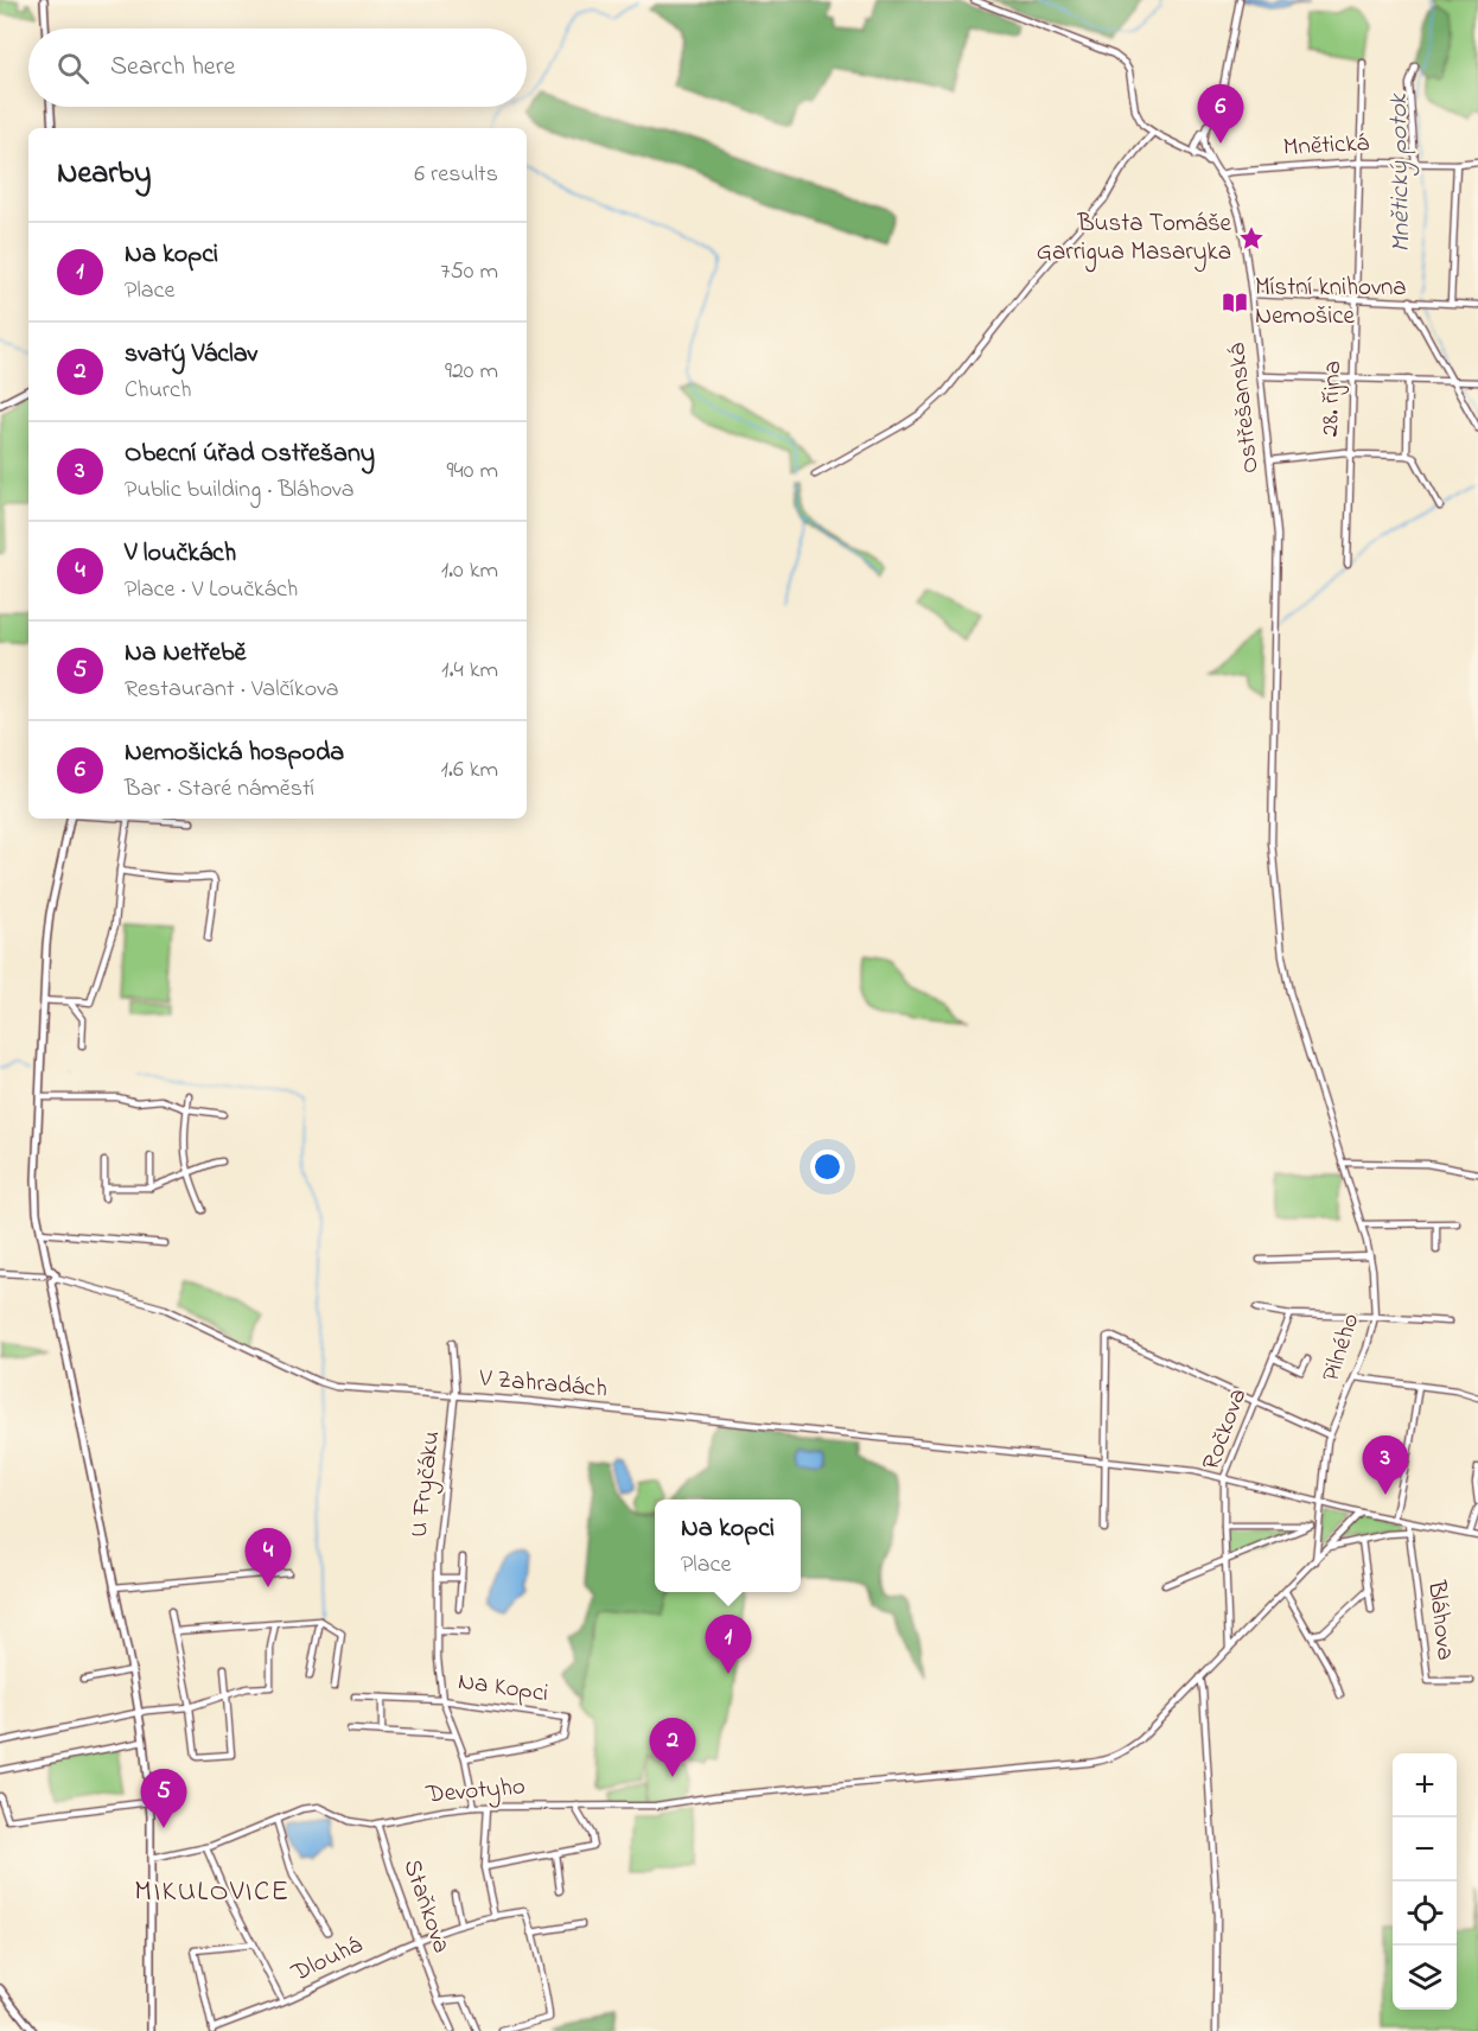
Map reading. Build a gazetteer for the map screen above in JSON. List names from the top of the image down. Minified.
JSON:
{"streets":{"street":["Mnětická","28. října","Ostřešanská","Pilného","V Zahradách","Ročkova","U Fryčáku","Bláhova","Na Kopci","Devotyho","Staňkova","Dlouhá"]},"crossings":[["Mnětická","28. října"],["Mnětická","Ostřešanská"],["Ostřešanská","Pilného"],["Pilného","V Zahradách"],["Pilného","Devotyho"],["V Zahradách","Ročkova"],["V Zahradách","U Fryčáku"],["V Zahradách","Bláhova"],["V Zahradách","Devotyho"],["Ročkova","Devotyho"],["U Fryčáku","Na Kopci"],["Na Kopci","Devotyho"],["Devotyho","Staňkova"],["Staňkova","Dlouhá"]],"districts":["MIKULOVICE"],"water":["Mnětický potok"],"places":{"place":["Busta Tomáše Garrigua Masaryka"],"library":["Místní knihovna Nemošice"]},"page":{"search":"Search here","pins":["6","3","4","1","2","5"],"heading":["Nearby","6 results"],"list":[{"mark":"1","name":"Na kopci","note":"Place","value":"750 m"},{"mark":"2","name":"svatý Václav","note":"Church","value":"920 m"},{"mark":"3","name":"Obecní úřad Ostřešany","note":"Public building · Bláhova","value":"940 m"},{"mark":"4","name":"V loučkách","note":"Place · V Loučkách","value":"1.0 km"},{"mark":"5","name":"Na Netřebě","note":"Restaurant · Valčíkova","value":"1.4 km"},{"mark":"6","name":"Nemošická hospoda","note":"Bar · Staré náměstí","value":"1.6 km"}],"popup":["Na kopci","Place"],"map_buttons":["+","−"]}}
